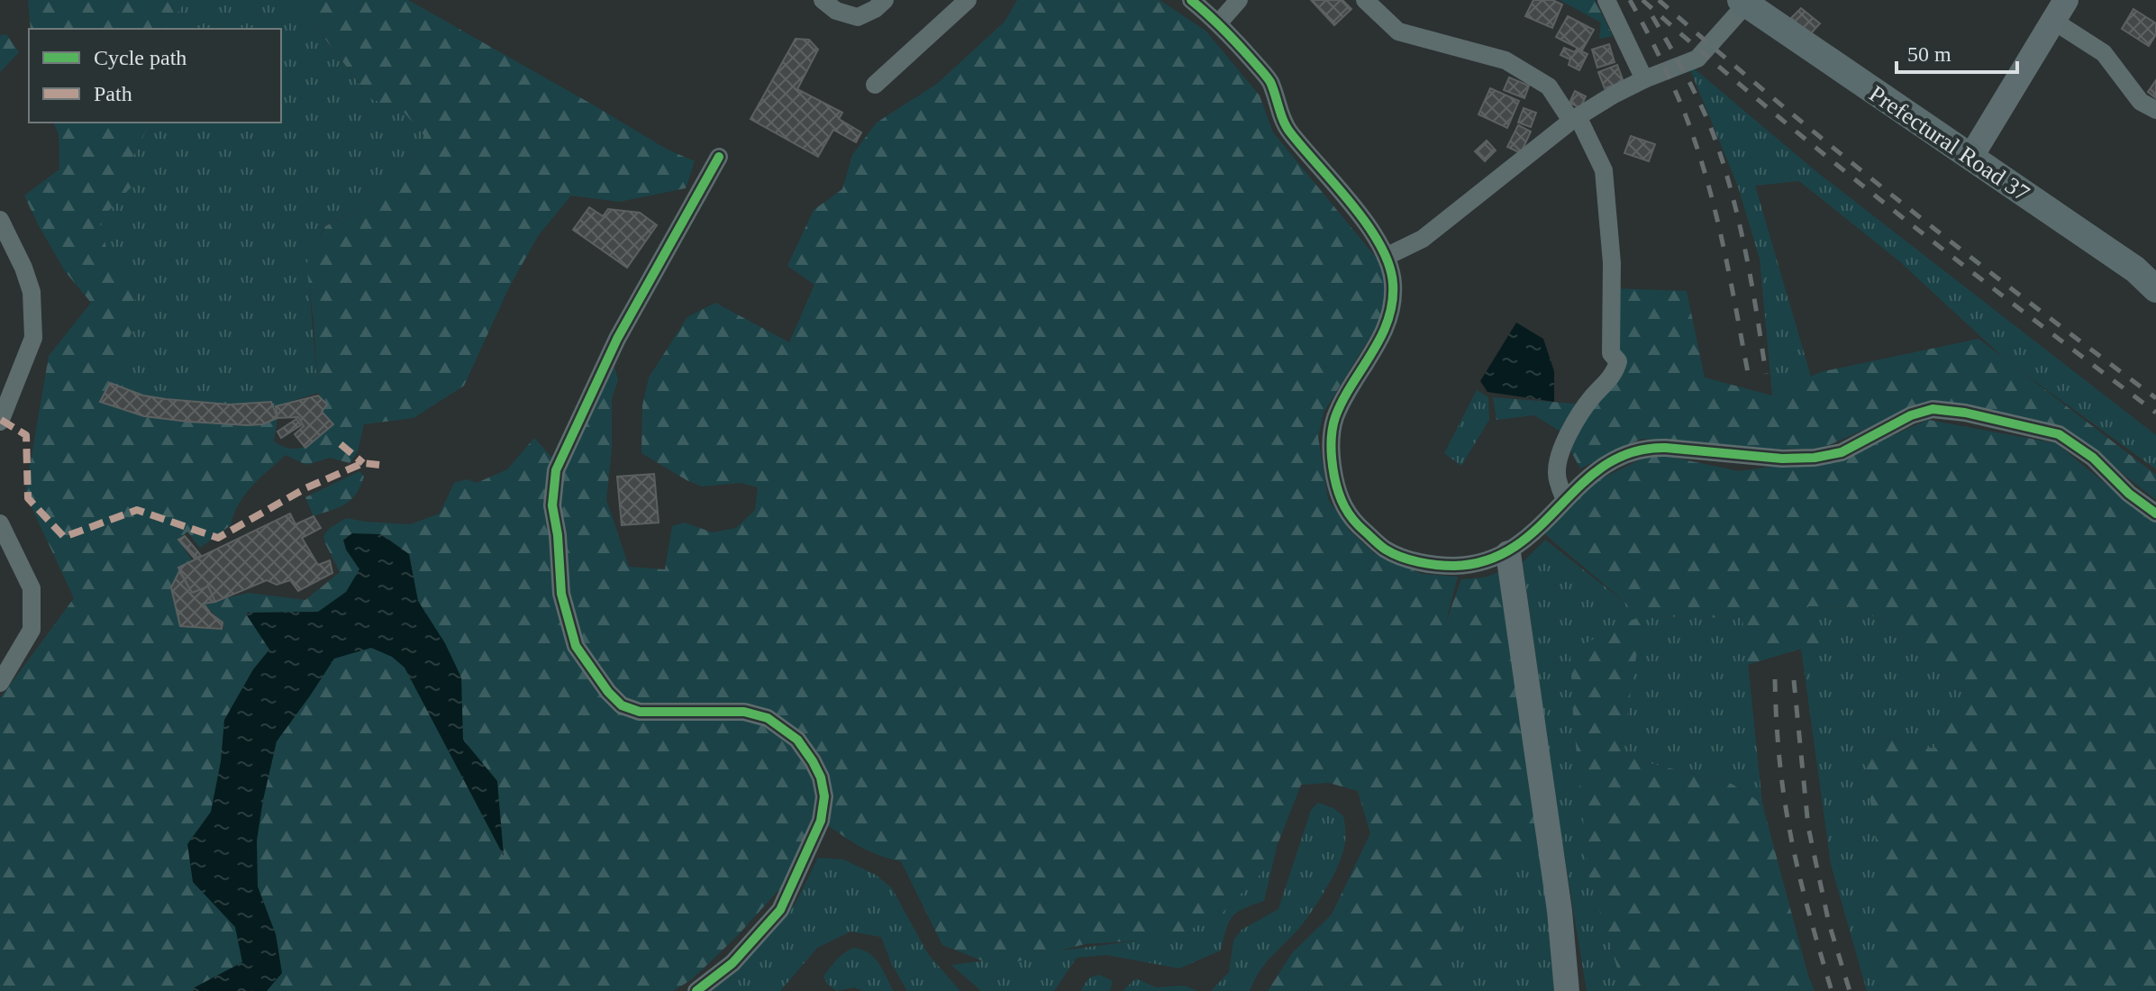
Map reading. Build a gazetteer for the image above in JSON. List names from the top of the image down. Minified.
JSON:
{"streets":{"main road":["Prefectural Road 37"]},"legend":["Cycle path","Path"],"scale_bar":"50 m"}
